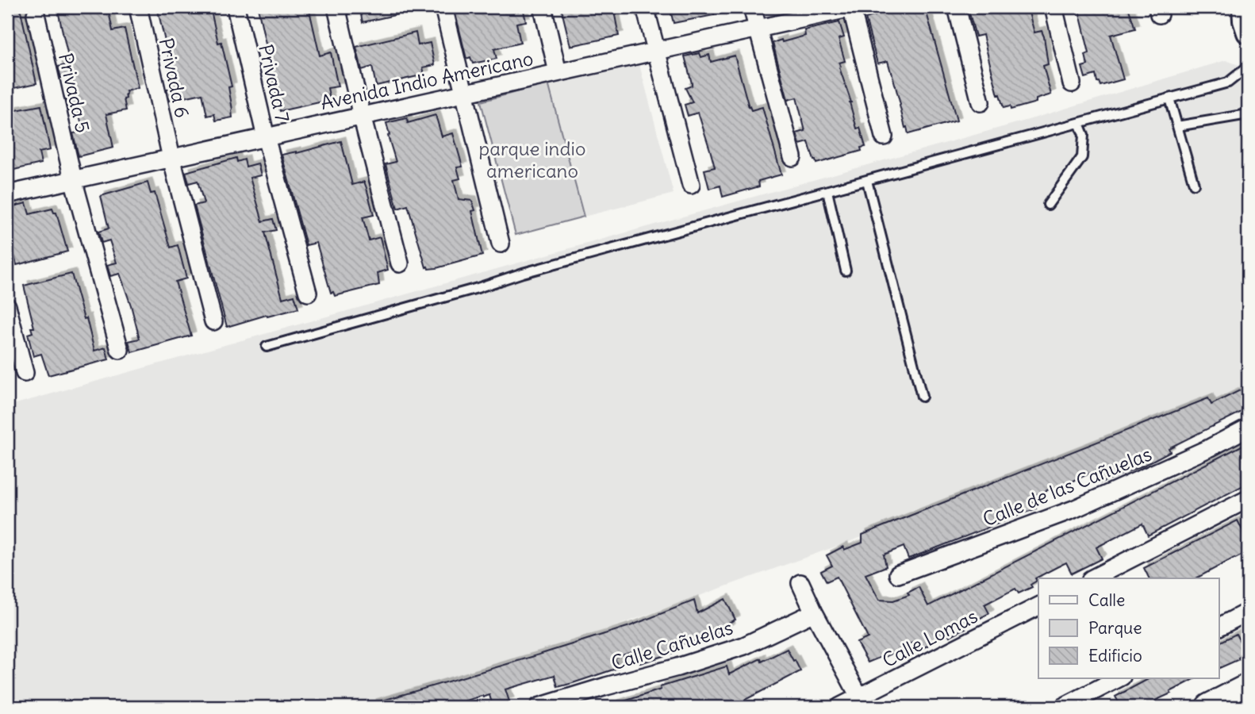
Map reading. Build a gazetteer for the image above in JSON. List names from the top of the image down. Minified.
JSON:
{"streets":{"street":["Privada 6","Avenida Indio Americano","Privada 7","Privada 5","Calle de las Cañuelas","Calle Lomas","Calle Cañuelas"]},"crossings":[["Privada 6","Avenida Indio Americano"],["Avenida Indio Americano","Privada 7"],["Avenida Indio Americano","Privada 5"]],"parks":["parque indio americano"],"legend":["Calle","Parque","Edificio"]}
